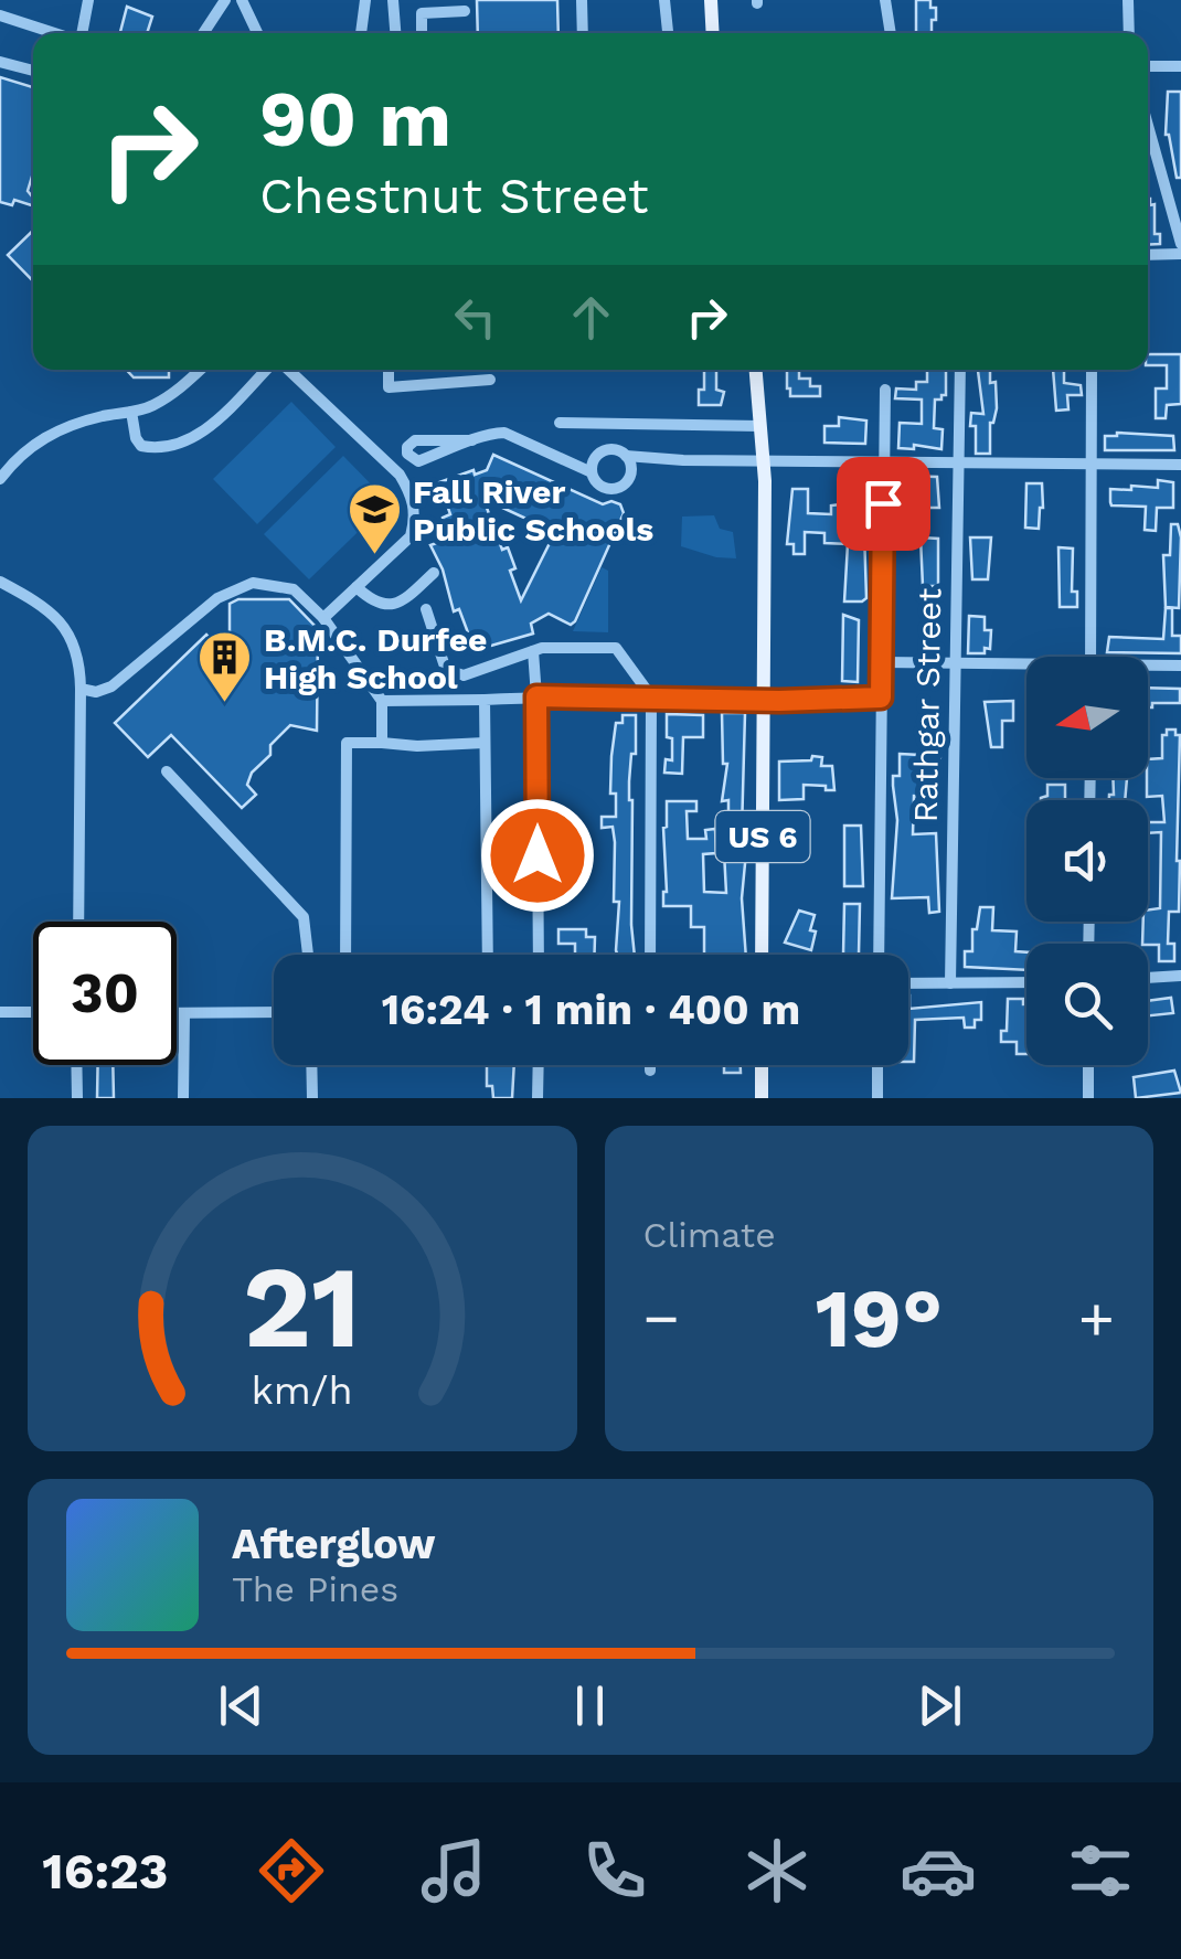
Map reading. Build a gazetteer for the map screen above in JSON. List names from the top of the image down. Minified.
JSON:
{"streets":{"main road":["US 6"],"street":["Rathgar Street"]},"places":{"school or university":["Fall River Public Schools"],"building":["B.M.C. Durfee High School"]},"north":"left","page":{"turn":["90 m","Chestnut Street"],"limit":"30","trip":"16:24 · 1 min · 400 m","tile":"Climate","heat":["−","19°","+"],"song":["Afterglow","The Pines"],"tabs":"16:23","gauge":["21","km/h"]}}
